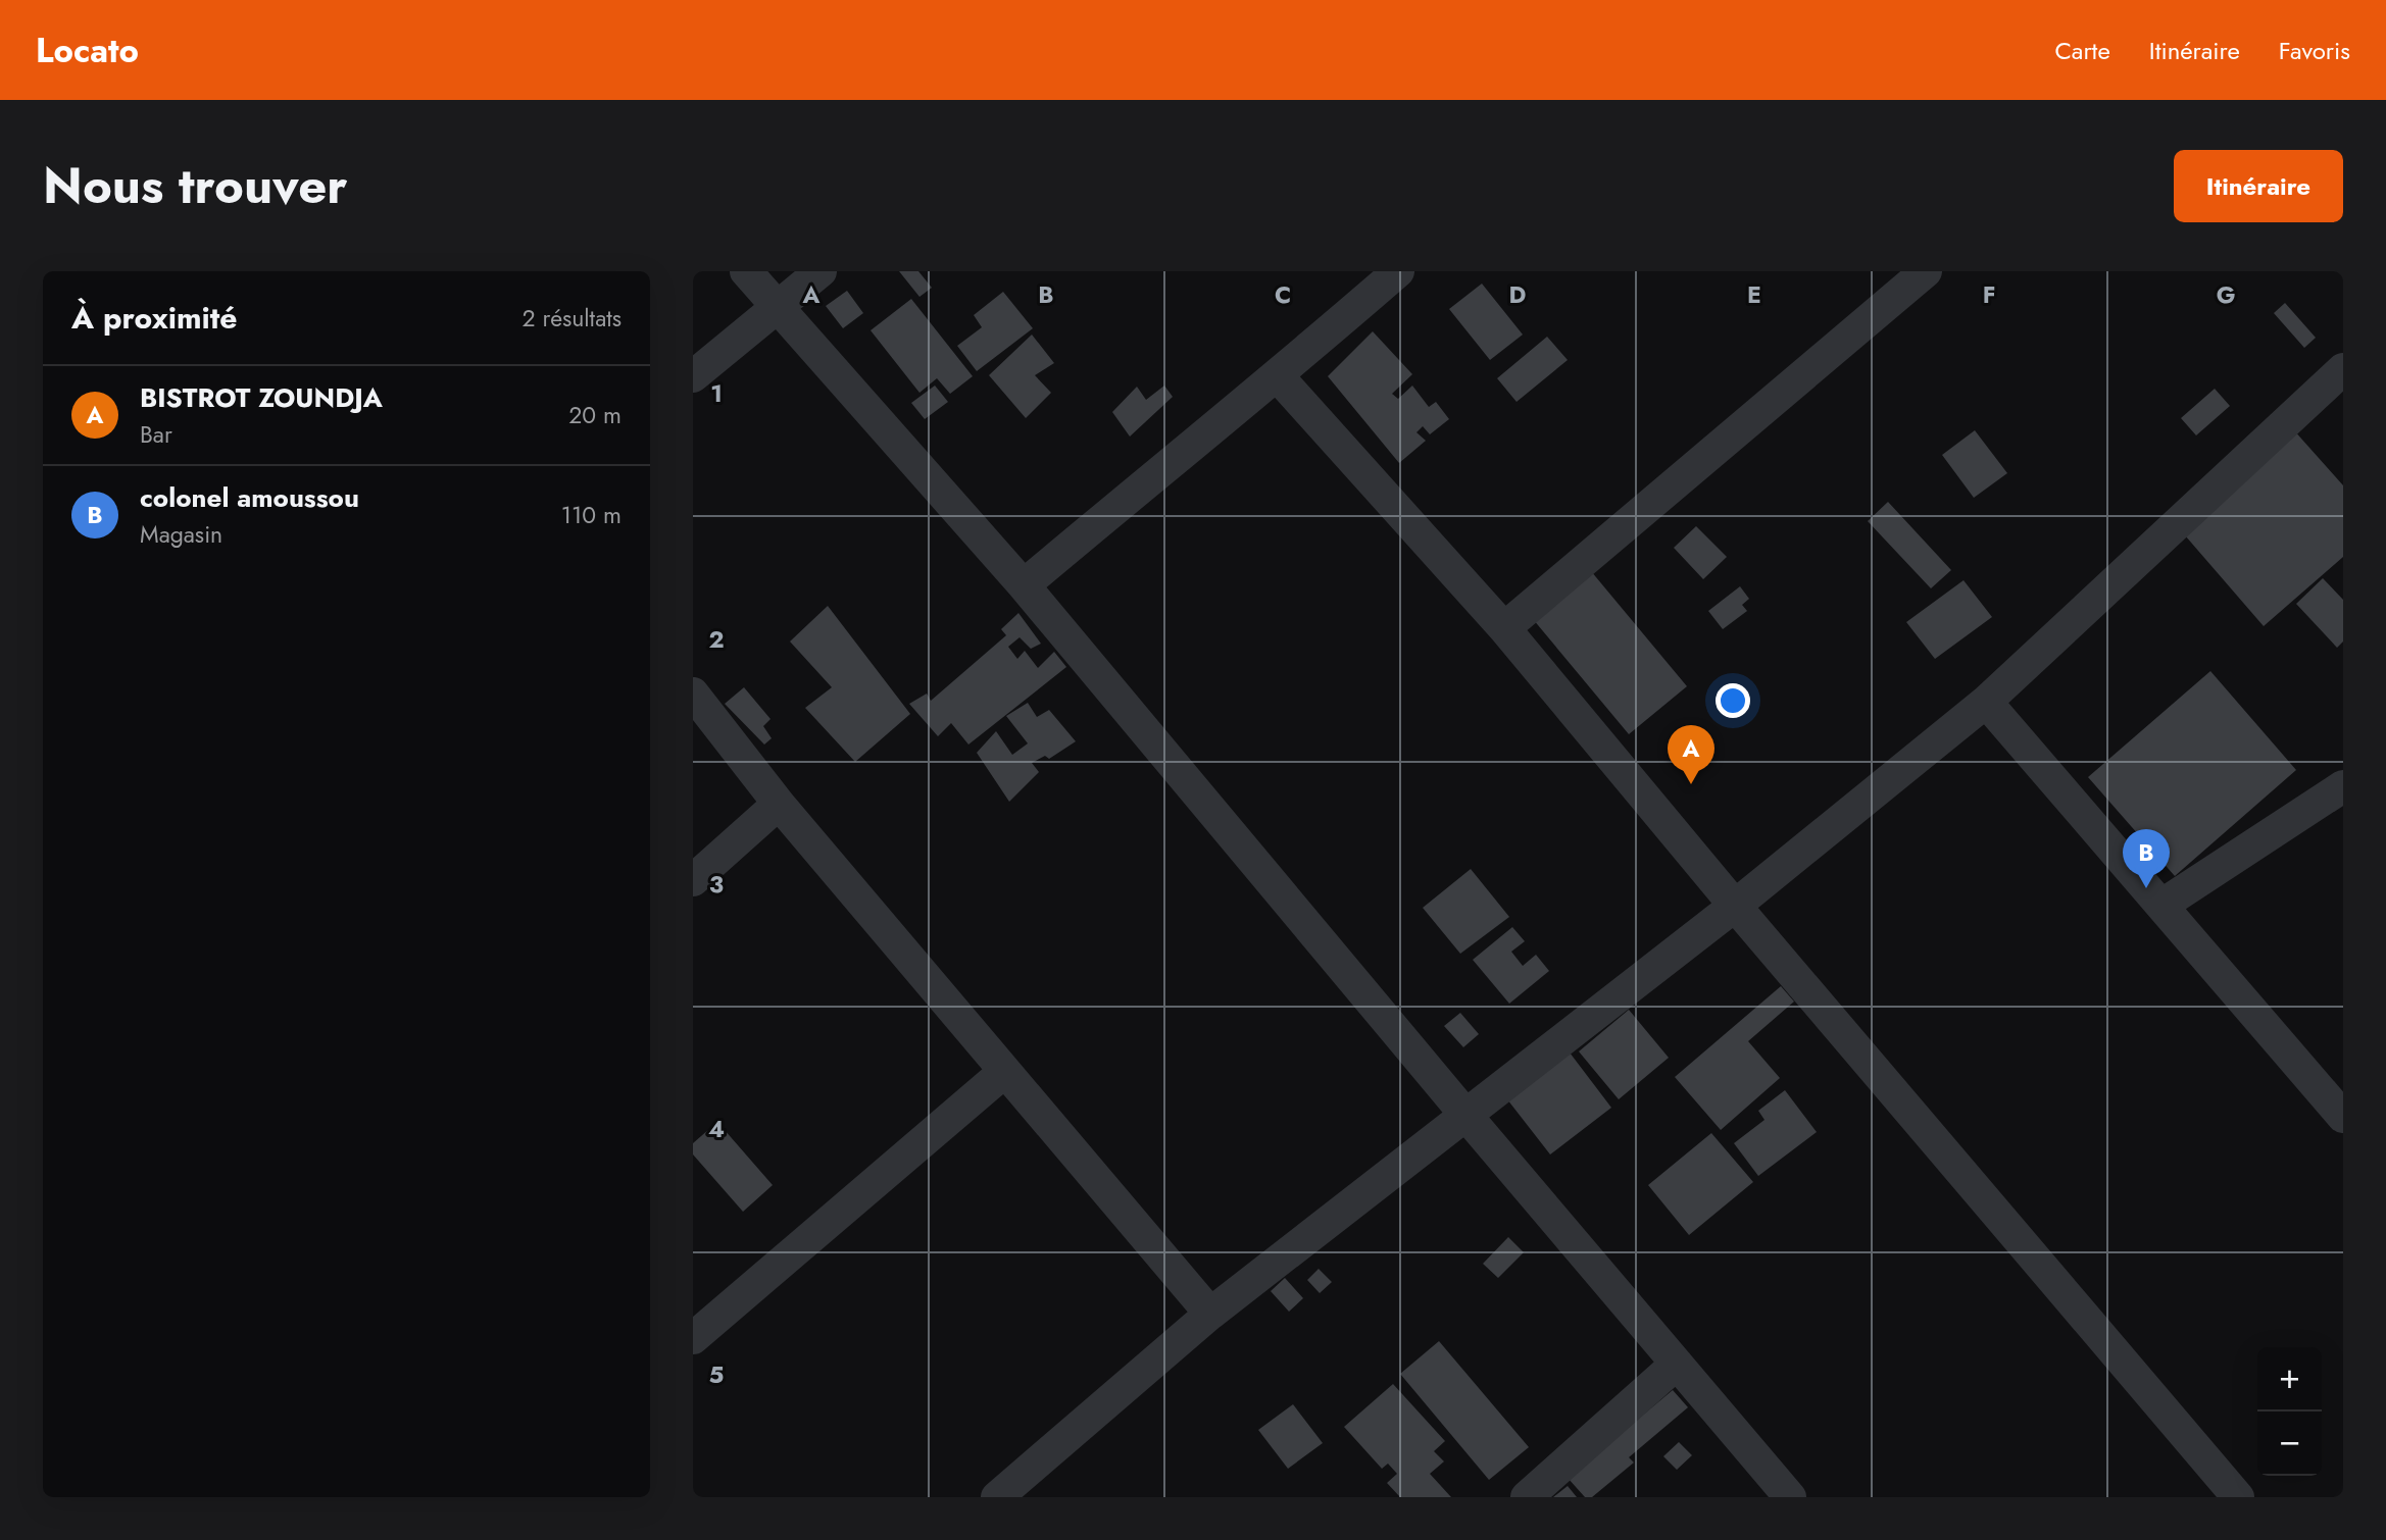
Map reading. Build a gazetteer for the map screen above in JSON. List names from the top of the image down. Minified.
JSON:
{"page":{"header":"Locato","nav":["Carte","Itinéraire","Favoris"],"title":"Nous trouver","buttons":"Itinéraire","heading":["À proximité","2 résultats"],"list":[{"mark":"A","name":"BISTROT ZOUNDJA","note":"Bar","value":"20 m"},{"mark":"B","name":"colonel amoussou","note":"Magasin","value":"110 m"}],"pins":["A","B"],"map_buttons":["+","−"]},"grid":{"columns":["A","B","C","D","E","F","G"],"rows":["1","2","3","4","5"]}}
